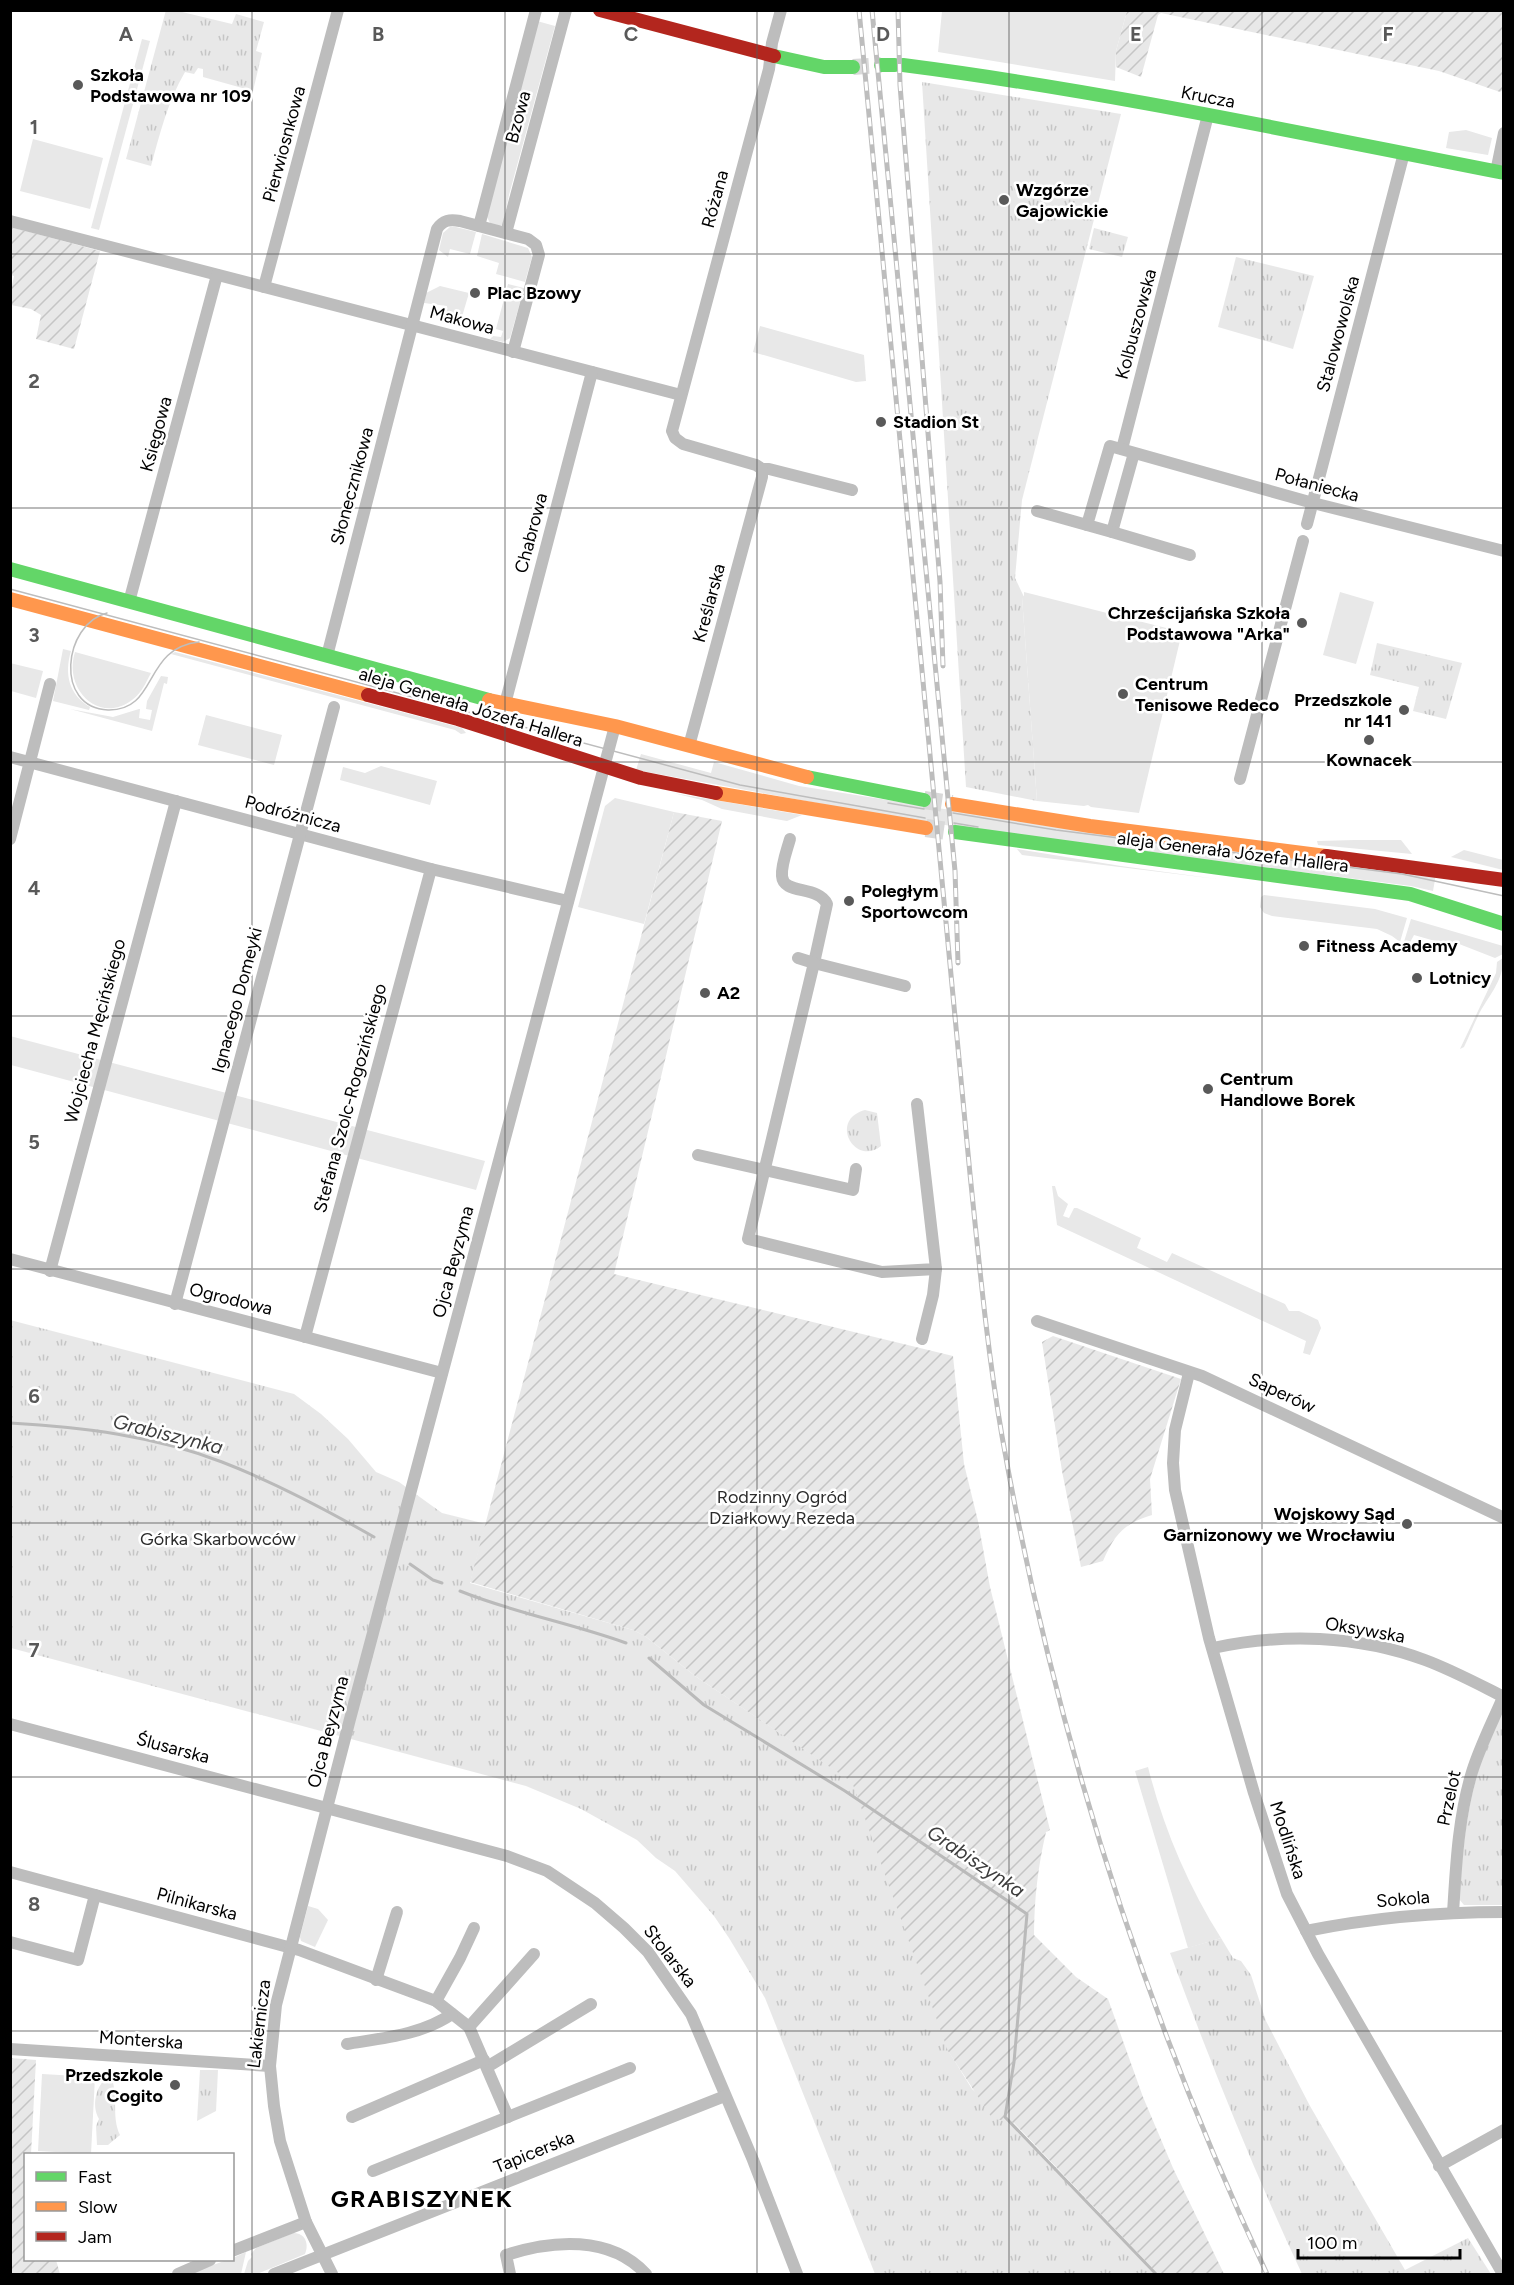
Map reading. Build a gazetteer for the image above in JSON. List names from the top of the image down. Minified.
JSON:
{"streets":{"main road":["Krucza","aleja Generała Józefa Hallera"],"street":["Bzowa","Pierwiosnkowa","Różana","Makowa","Kolbuszowska","Stalowowolska","Księgowa","Połaniecka","Słonecznikowa","Chabrowa","Kreślarska","Podróżnicza","Ignacego Domeyki","Wojciecha Męcińskiego","Stefana Szolc-Rogozińskiego","Ojca Beyzyma","Ogrodowa","Saperów","Oksywska","Ślusarska","Przelot","Modlińska","Sokola","Pilnikarska","Stolarska","Lakiernicza","Monterska","Tapicerska"]},"crossings":[["Krucza","Kolbuszowska"],["Krucza","Stalowowolska"],["Pierwiosnkowa","Makowa"],["Różana","Makowa"],["Makowa","Księgowa"],["Makowa","Słonecznikowa"],["Makowa","Chabrowa"],["Kolbuszowska","Połaniecka"],["Stalowowolska","Połaniecka"],["Księgowa","aleja Generała Józefa Hallera"],["Słonecznikowa","aleja Generała Józefa Hallera"],["Chabrowa","aleja Generała Józefa Hallera"],["Kreślarska","aleja Generała Józefa Hallera"],["aleja Generała Józefa Hallera","Ojca Beyzyma"],["Podróżnicza","Ignacego Domeyki"],["Podróżnicza","Wojciecha Męcińskiego"],["Podróżnicza","Stefana Szolc-Rogozińskiego"],["Podróżnicza","Ojca Beyzyma"],["Ignacego Domeyki","Ogrodowa"],["Wojciecha Męcińskiego","Ogrodowa"],["Stefana Szolc-Rogozińskiego","Ogrodowa"],["Ojca Beyzyma","Ogrodowa"],["Ojca Beyzyma","Ślusarska"],["Ojca Beyzyma","Stolarska"],["Ojca Beyzyma","Lakiernicza"],["Saperów","Modlińska"],["Oksywska","Przelot"],["Oksywska","Modlińska"],["Ślusarska","Stolarska"],["Ślusarska","Lakiernicza"],["Przelot","Sokola"],["Modlińska","Sokola"],["Pilnikarska","Lakiernicza"],["Stolarska","Lakiernicza"],["Stolarska","Tapicerska"],["Lakiernicza","Monterska"],["Lakiernicza","Tapicerska"]],"districts":["GRABISZYNEK"],"water":["Grabiszynka"],"parks":["Rodzinny Ogród Działkowy Rezeda","Górka Skarbowców"],"places":["Szkoła Podstawowa nr 109","Wzgórze Gajowickie","Plac Bzowy","Stadion St","Chrześcijańska Szkoła Podstawowa \"Arka\"","Centrum Tenisowe Redeco","Przedszkole nr 141","Kownacek","Poległym Sportowcom","Fitness Academy","Lotnicy","A2","Centrum Handlowe Borek","Wojskowy Sąd Garnizonowy we Wrocławiu","Przedszkole Cogito"],"legend":["Fast","Slow","Jam"],"scale_bar":"100 m","grid":{"columns":["A","B","C","D","E","F"],"rows":["1","2","3","4","5","6","7","8"]}}
